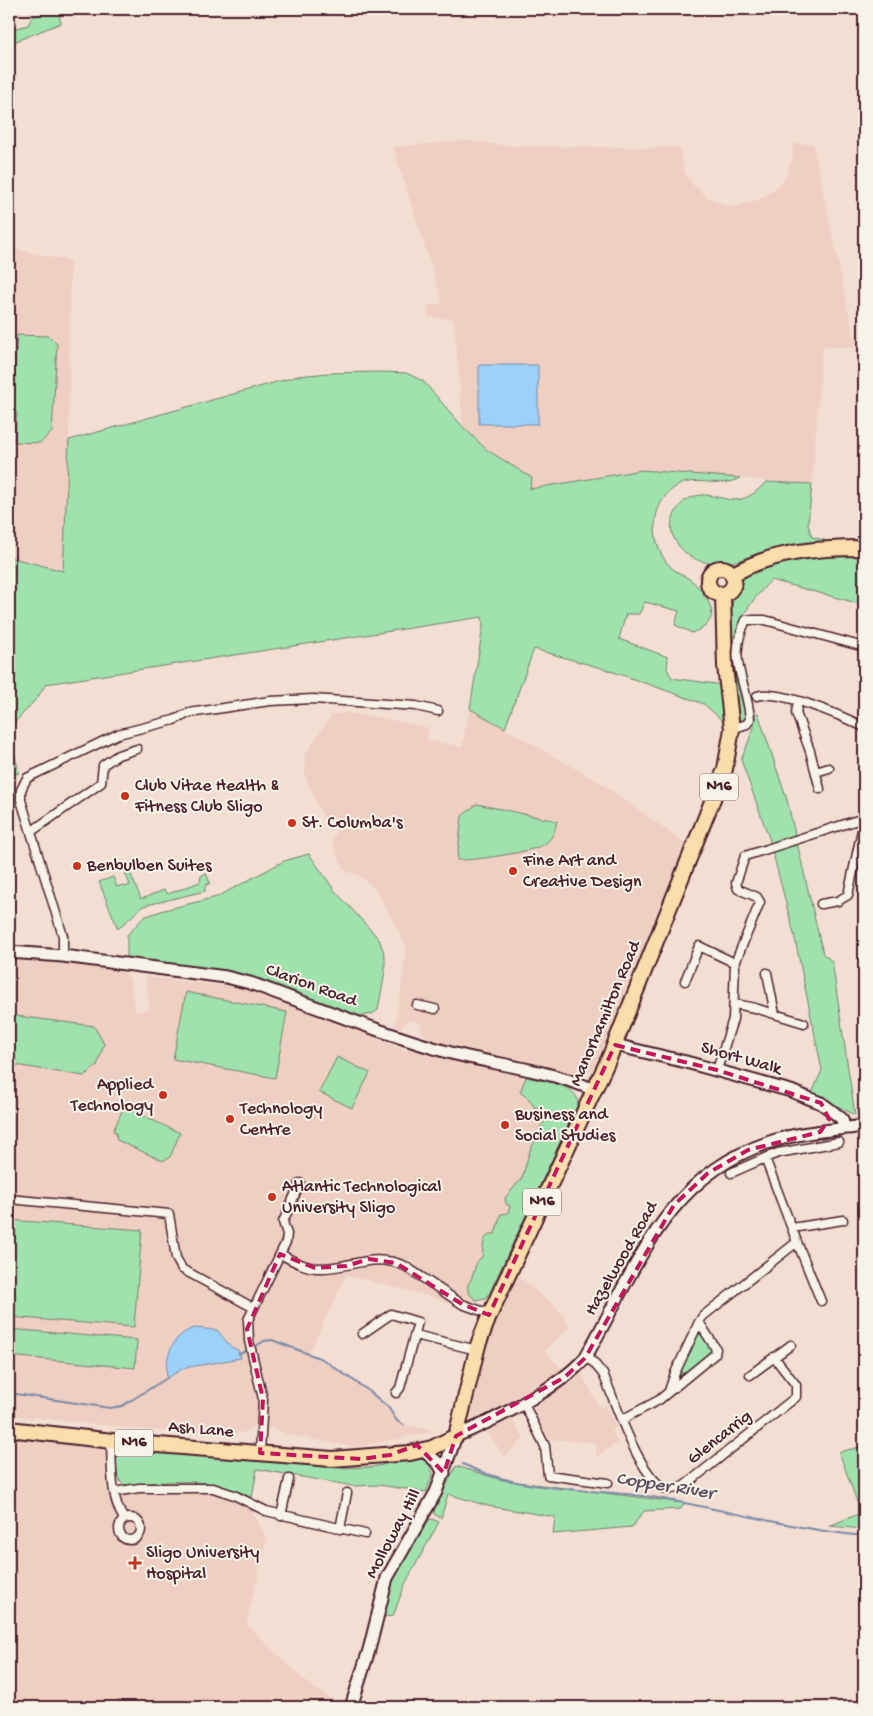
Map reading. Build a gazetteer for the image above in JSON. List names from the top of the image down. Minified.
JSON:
{"streets":{"highway":["N16","Manorhamilton Road","Ash Lane"],"street":["Clarion Road","Short Walk","Hazelwood Road","Glencarrig","Molloway Hill"]},"crossings":[["N16","Manorhamilton Road"],["Clarion Road","Manorhamilton Road"],["Manorhamilton Road","Short Walk"],["Manorhamilton Road","Hazelwood Road"],["Manorhamilton Road","Ash Lane"],["Manorhamilton Road","Molloway Hill"],["Short Walk","Hazelwood Road"],["Hazelwood Road","Ash Lane"],["Hazelwood Road","Glencarrig"],["Hazelwood Road","Molloway Hill"],["Ash Lane","Molloway Hill"]],"water":["Copper River"],"places":{"other":["Club Vitae Health & Fitness Club Sligo","St. Columba's","Benbulben Suites","Fine Art and Creative Design","Applied Technology","Technology Centre","Business and Social Studies","Atlantic Technological University Sligo"],"health":["Sligo University Hospital"]}}
